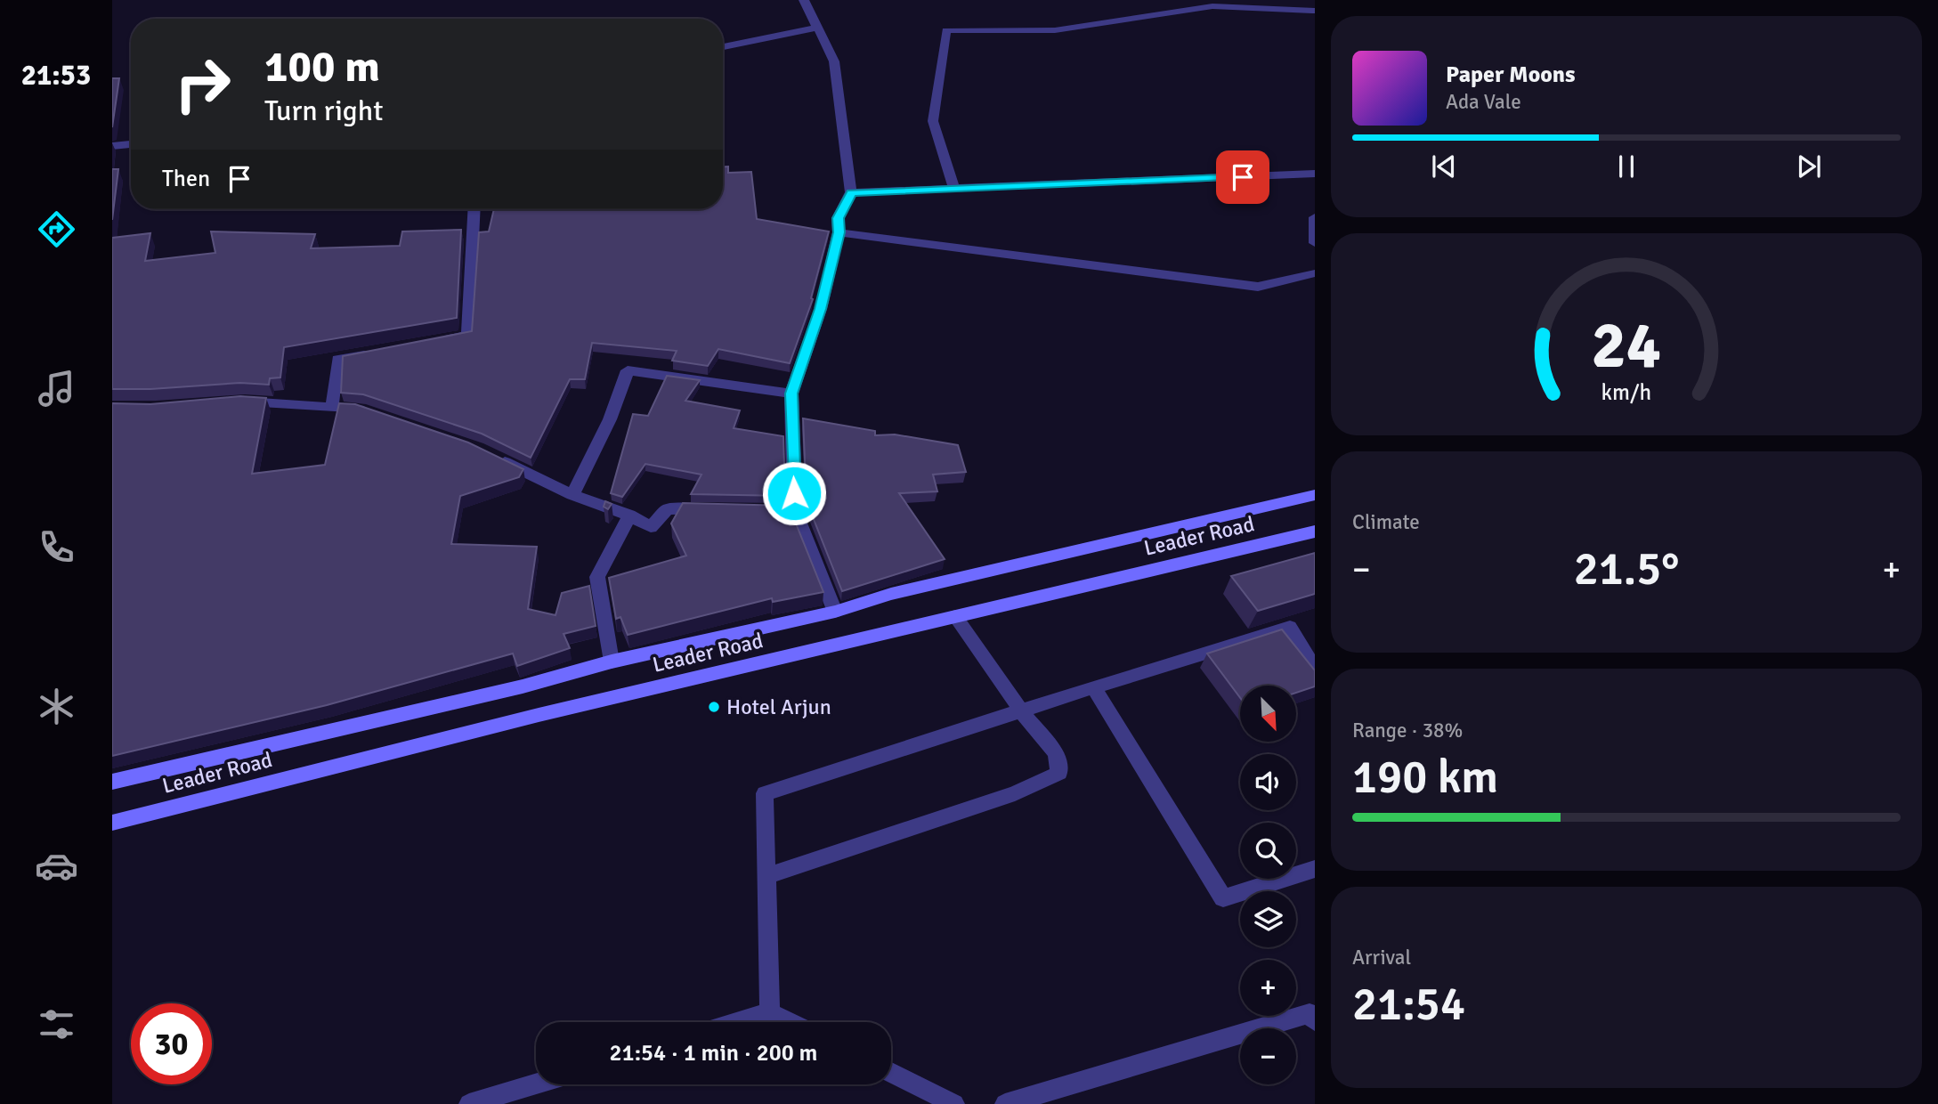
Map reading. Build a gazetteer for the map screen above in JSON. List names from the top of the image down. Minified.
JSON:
{"streets":{"main road":["Leader Road"]},"places":["Hotel Arjun"],"north":"bottom right","page":{"tabs":"21:53","turn":["100 m","Turn right"],"song":["Paper Moons","Ada Vale"],"then":"Then","tile":["Climate",["Range · 38%","190 km"],["Arrival","21:54"]],"heat":["−","21.5°","+"],"map_buttons":["+","−"],"limit":"30","trip":"21:54 · 1 min · 200 m","gauge":["24","km/h"]}}
